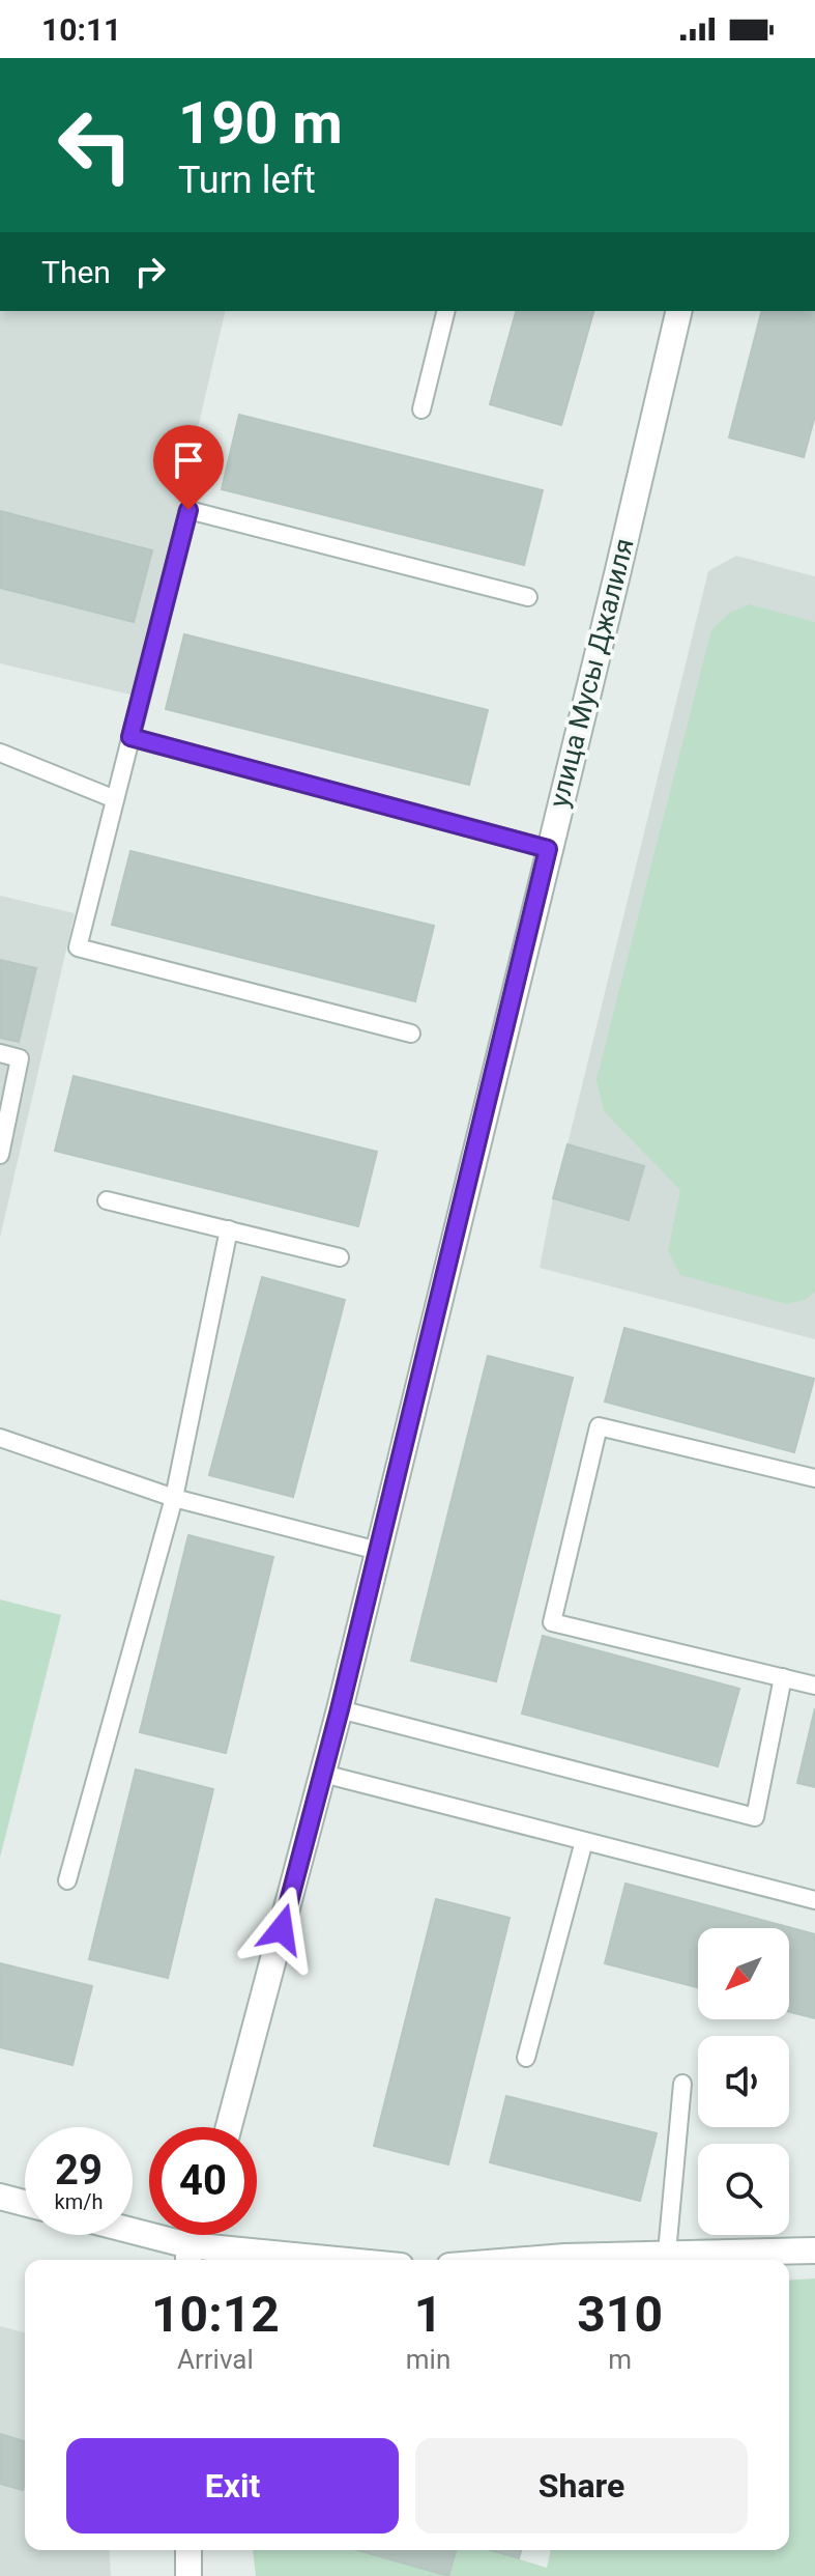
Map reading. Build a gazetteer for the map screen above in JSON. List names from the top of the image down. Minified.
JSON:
{"streets":{"street":["улица Мусы Джалиля"]},"north":"bottom left","page":{"status":"10:11","turn":["190 m","Turn left"],"then":"Then","speed":"29 km/h","limit":"40","eta":["10:12","Arrival","1","min","310","m"],"buttons":["Exit","Share"]}}
